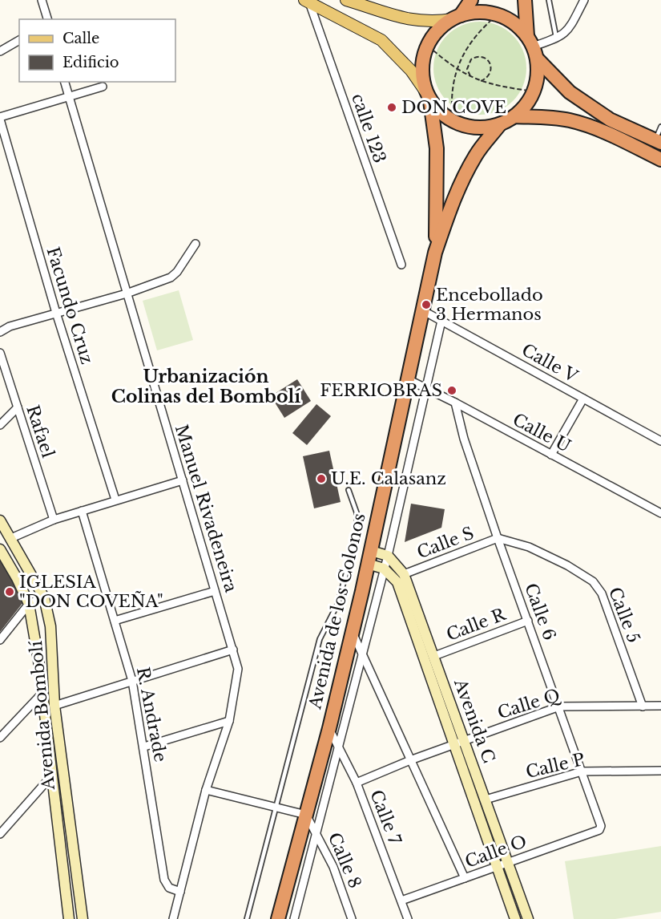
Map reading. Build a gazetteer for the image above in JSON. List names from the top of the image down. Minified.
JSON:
{"streets":{"highway":["Avenida de los Colonos"],"street":["calle 123","Facundo Cruz","Calle V","Rafael","Calle U","Manuel Rivadeneira","Calle S","Calle 6","Calle 5","Calle R","Calle Q","R. Andrade","Avenida Bombolí","Avenida C","Calle P","Calle 7","Calle O","Calle 8"]},"crossings":[["Calle V","Avenida de los Colonos"],["Calle U","Avenida de los Colonos"],["Calle U","Calle 6"],["Manuel Rivadeneira","R. Andrade"],["Calle S","Calle 6"],["Calle S","Calle 5"],["Calle S","Avenida C"],["Avenida de los Colonos","Calle 7"],["Avenida de los Colonos","Calle 8"],["Calle 6","Calle 5"],["Calle 6","Calle R"],["Calle 6","Calle Q"],["Calle 6","Calle P"],["Calle 6","Calle O"],["Calle 5","Calle Q"],["Calle R","Avenida C"],["Calle Q","Avenida C"],["Calle Q","Calle 7"],["Avenida C","Calle P"],["Avenida C","Calle O"],["Calle 7","Calle O"]],"districts":["Urbanización Colinas del Bombolí"],"places":["DON COVE","Encebollado 3 Hermanos","FERRIOBRAS","U.E. Calasanz","IGLESIA \"DON COVEÑA\""],"legend":["Calle","Edificio"]}
